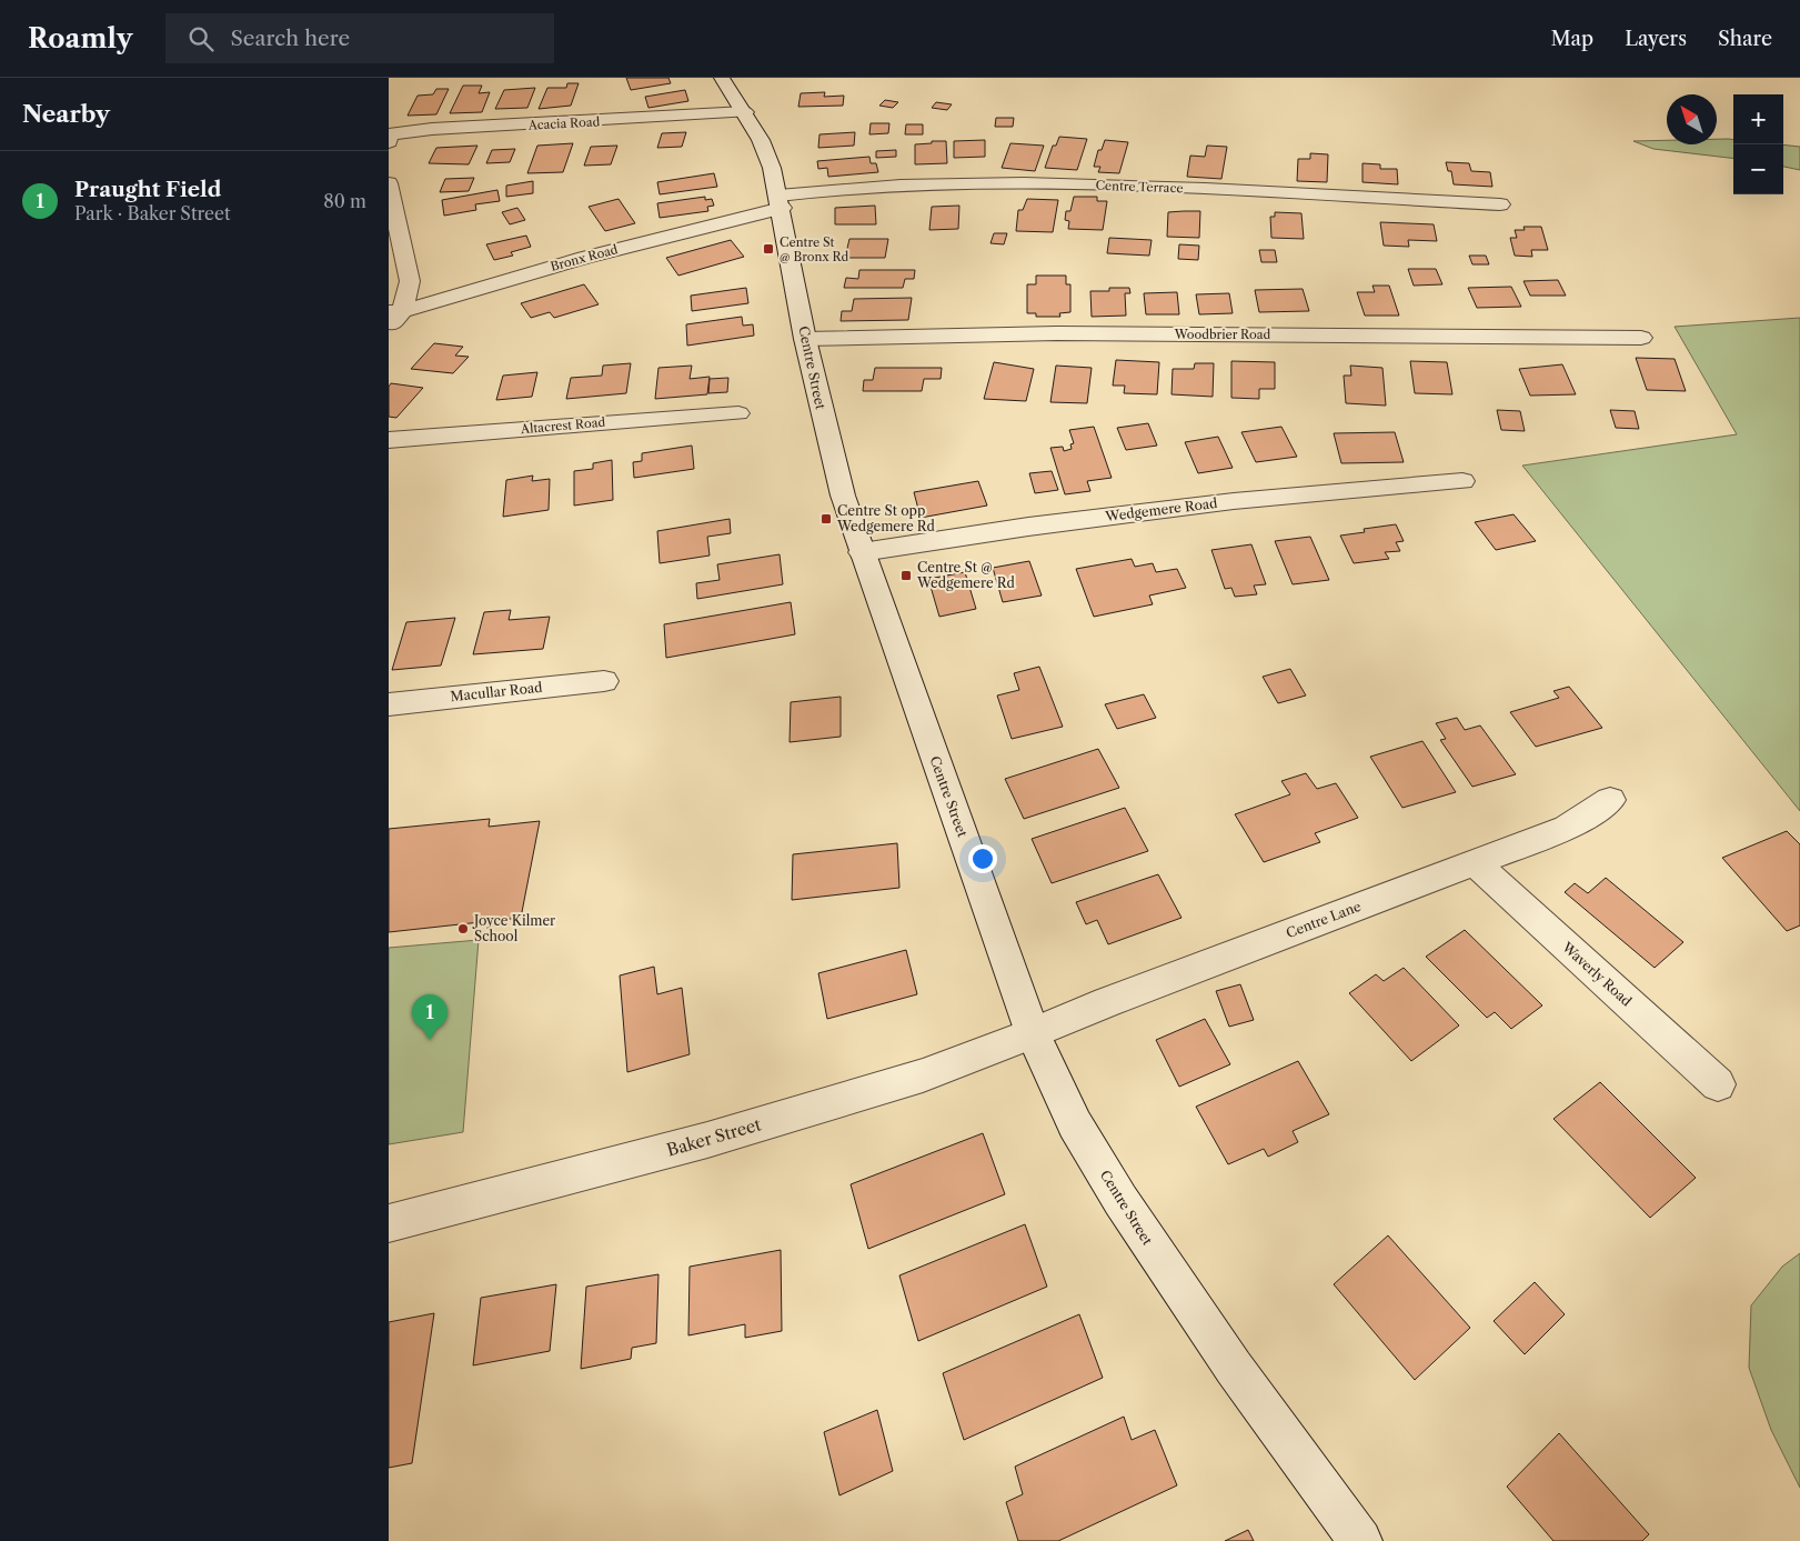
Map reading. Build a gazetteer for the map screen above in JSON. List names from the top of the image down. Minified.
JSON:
{"streets":{"street":["Acacia Road","Centre Terrace","Bronx Road","Woodbrier Road","Centre Street","Altacrest Road","Wedgemere Road","Macullar Road","Centre Lane","Waverly Road","Baker Street"]},"crossings":[["Acacia Road","Centre Street"],["Centre Terrace","Bronx Road"],["Centre Terrace","Centre Street"],["Bronx Road","Centre Street"],["Woodbrier Road","Centre Street"],["Centre Street","Wedgemere Road"],["Centre Street","Centre Lane"],["Centre Street","Baker Street"],["Centre Lane","Waverly Road"],["Centre Lane","Baker Street"]],"places":{"transit":["Centre St @ Bronx Rd","Centre St opp Wedgemere Rd","Centre St @ Wedgemere Rd"],"other":["Joyce Kilmer School"]},"north":"top left","page":{"header":"Roamly","search":"Search here","nav":["Map","Layers","Share"],"heading":"Nearby","map_buttons":["+","−"],"list":[{"mark":"1","name":"Praught Field","note":"Park · Baker Street","value":"80 m"}],"pins":"1"}}
